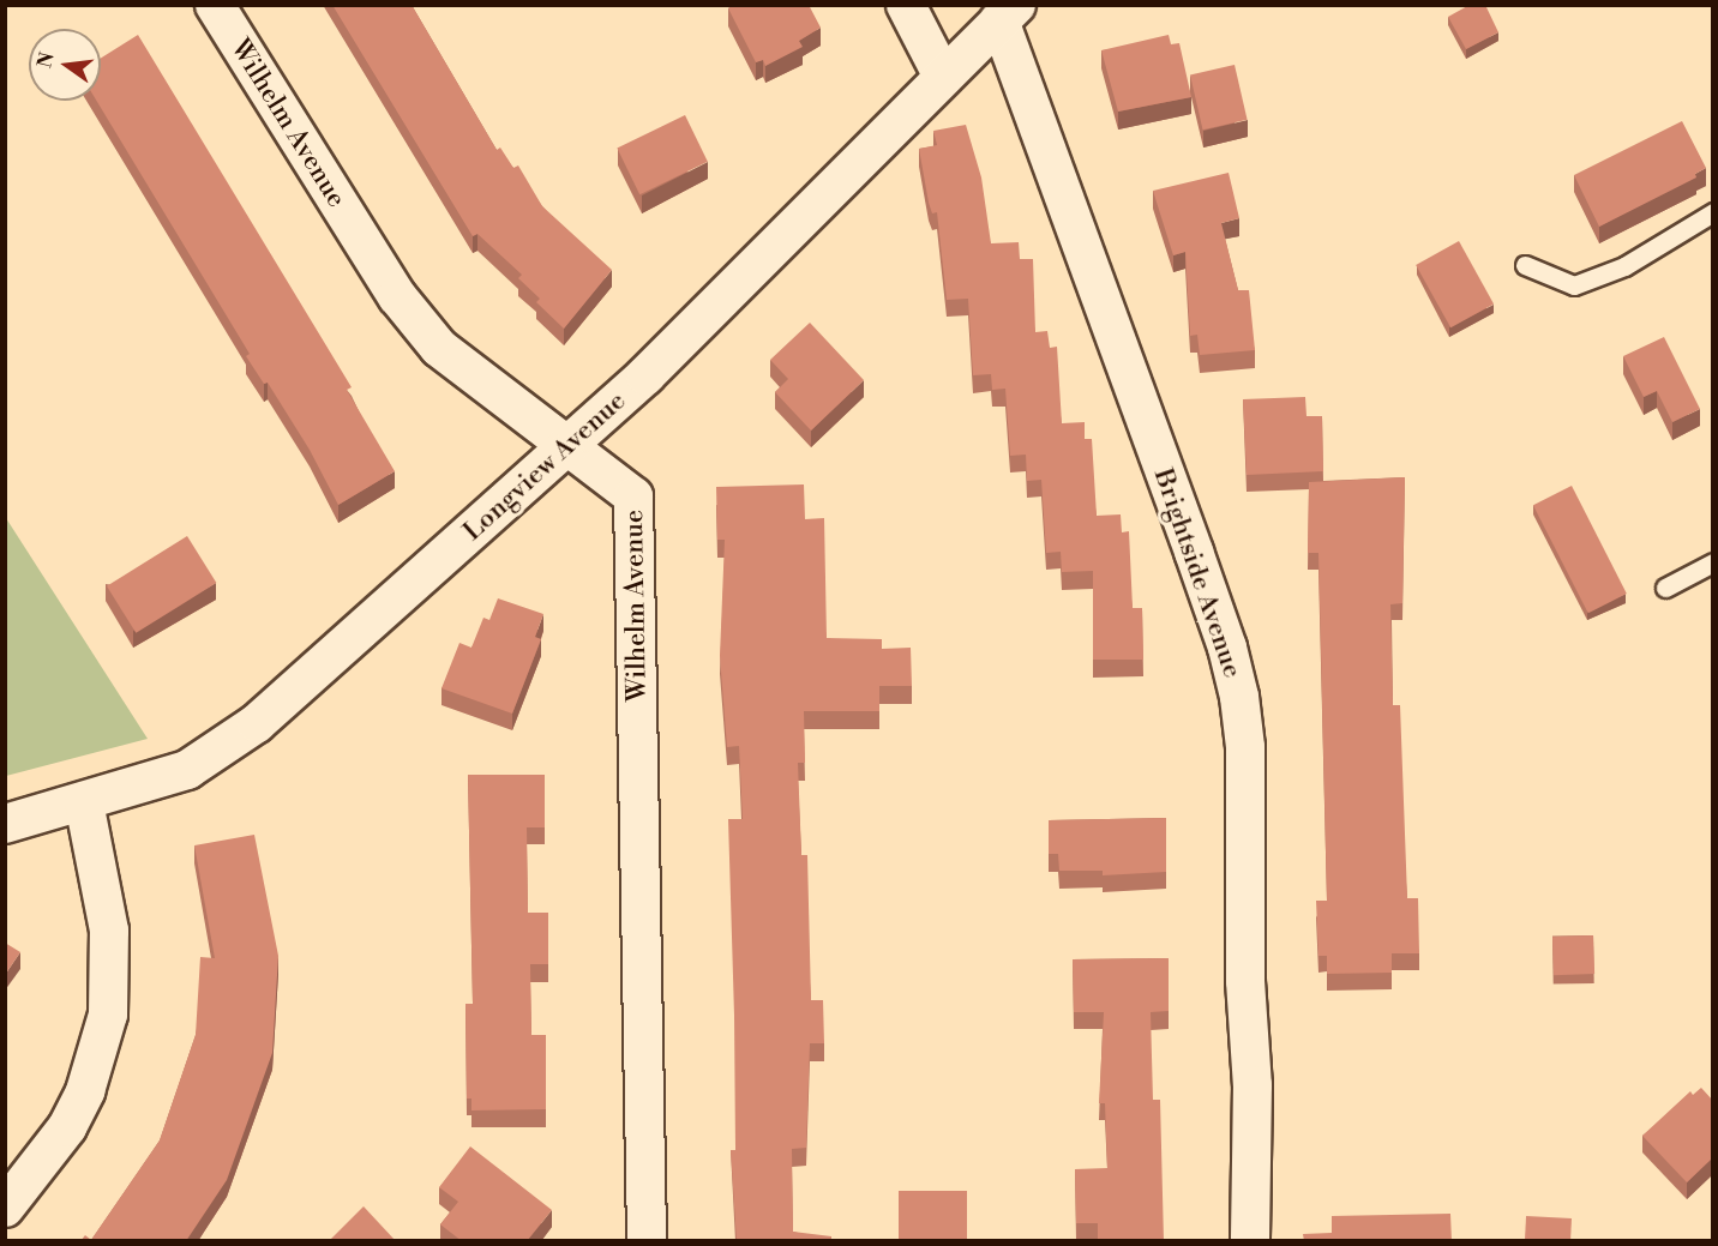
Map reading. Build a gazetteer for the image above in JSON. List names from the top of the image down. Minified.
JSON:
{"streets":{"street":["Wilhelm Avenue","Longview Avenue","Brightside Avenue"]},"crossings":[["Wilhelm Avenue","Longview Avenue"],["Longview Avenue","Brightside Avenue"]],"north":"left"}
